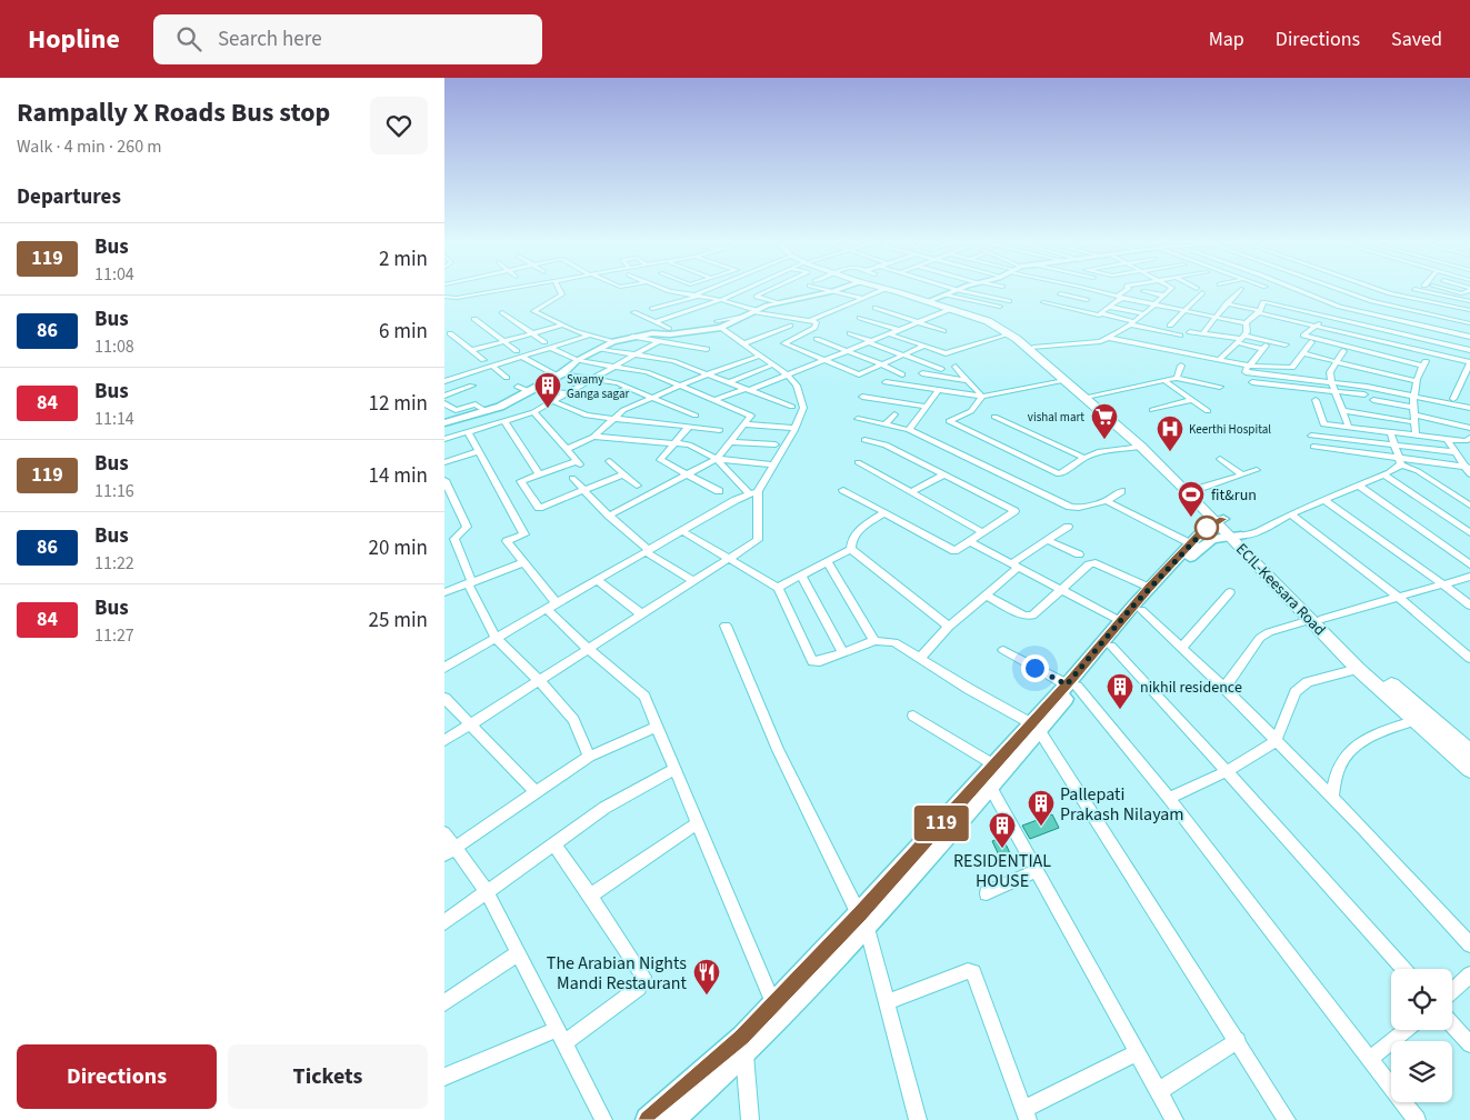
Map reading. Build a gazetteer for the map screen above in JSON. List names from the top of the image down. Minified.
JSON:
{"streets":{"main road":["ECIL-Keesara Road"]},"places":{"building":["Swamy Ganga sagar","nikhil residence","Pallepati Prakash Nilayam","RESIDENTIAL HOUSE"],"supermarket":["vishal mart"],"hospital":["Keerthi Hospital"],"sports":["fit&run"],"restaurant":["The Arabian Nights Mandi Restaurant"]},"lines":["bus line 119"],"page":{"header":"Hopline","search":"Search here","nav":["Map","Directions","Saved"],"heading":[["Rampally X Roads Bus stop","Walk · 4 min · 260 m"],"Departures"],"on_map":"119","list":[{"mark":"119","name":"Bus","note":"11:04","value":"2 min"},{"mark":"86","name":"Bus","note":"11:08","value":"6 min"},{"mark":"84","name":"Bus","note":"11:14","value":"12 min"},{"mark":"119","name":"Bus","note":"11:16","value":"14 min"},{"mark":"86","name":"Bus","note":"11:22","value":"20 min"},{"mark":"84","name":"Bus","note":"11:27","value":"25 min"}],"buttons":["Directions","Tickets"]}}
